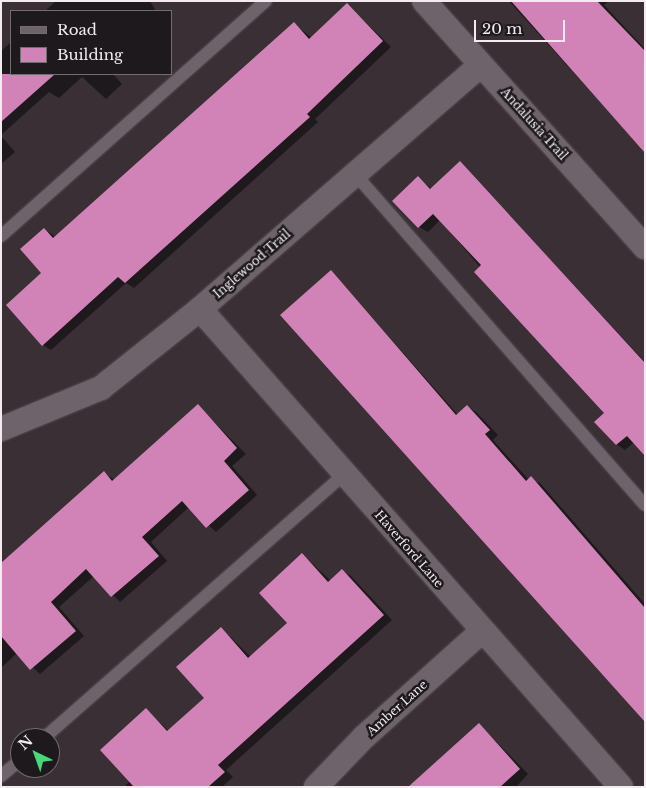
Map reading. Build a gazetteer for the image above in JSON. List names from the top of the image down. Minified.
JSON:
{"streets":{"street":["Andalusia Trail","Inglewood Trail","Haverford Lane","Amber Lane"]},"crossings":[["Andalusia Trail","Inglewood Trail"],["Inglewood Trail","Haverford Lane"],["Haverford Lane","Amber Lane"]],"legend":["Road","Building"],"scale_bar":"20 m","north":"top left"}
